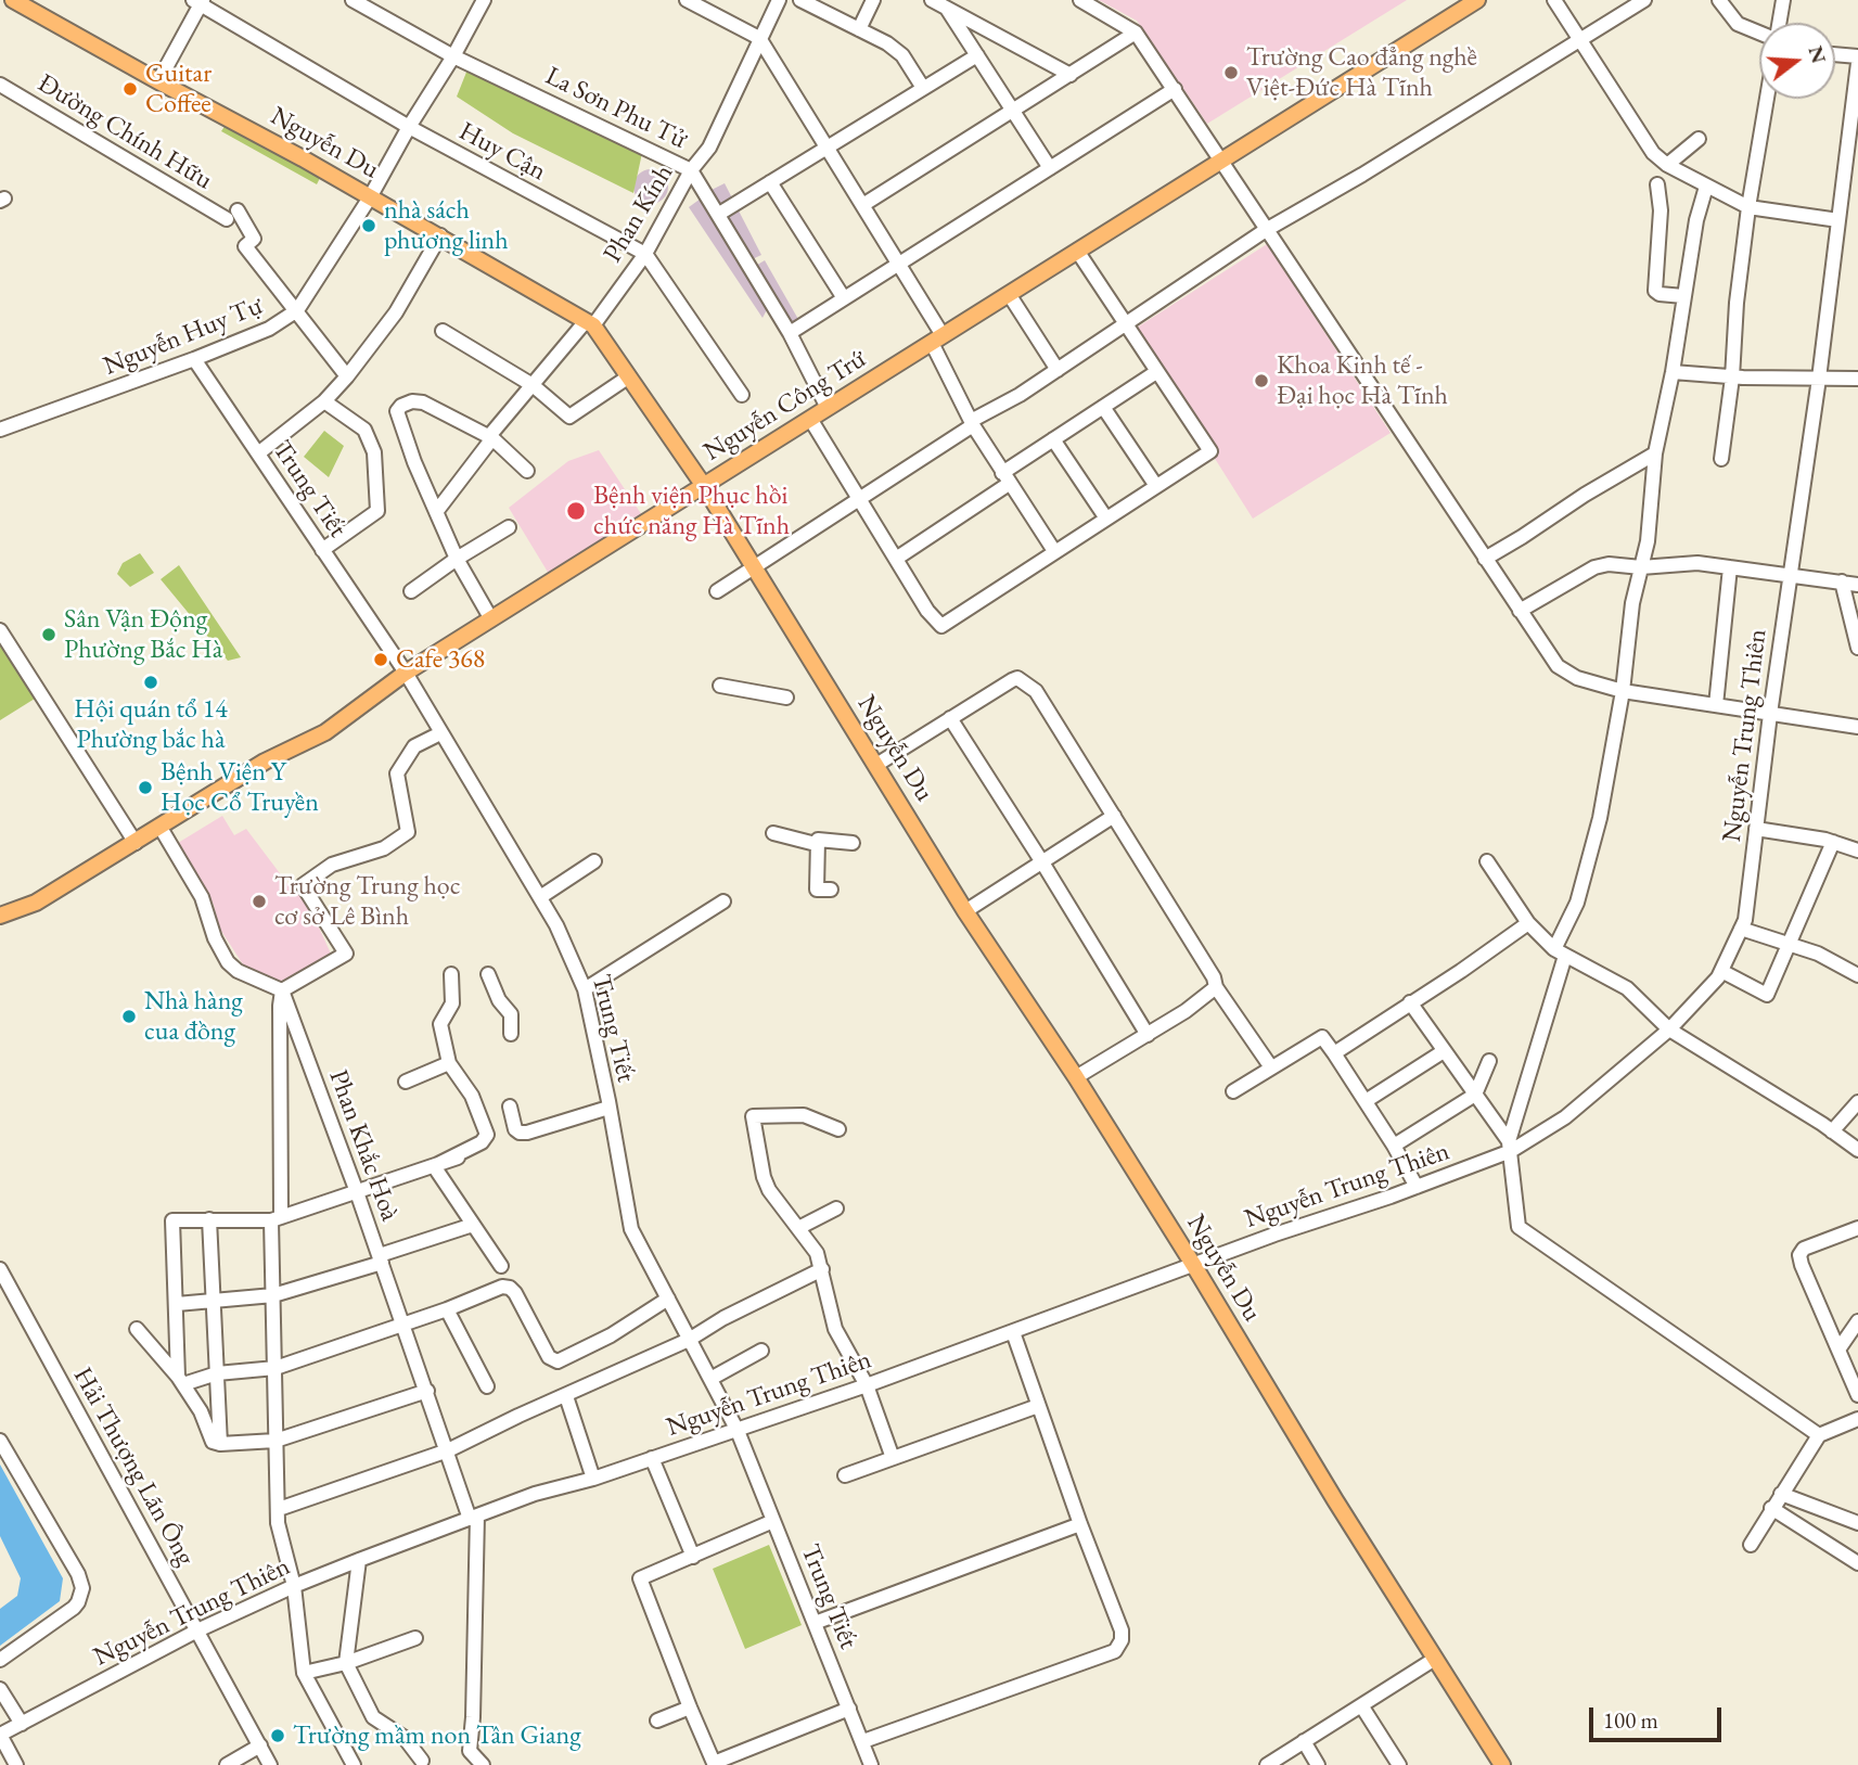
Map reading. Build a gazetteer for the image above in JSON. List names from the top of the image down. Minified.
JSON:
{"streets":{"main road":["Nguyễn Du","Nguyễn Công Trứ"],"street":["La Sơn Phu Tử","Đường Chính Hữu","Huy Cận","Phan Kính","Nguyễn Huy Tự","Trung Tiết","Nguyễn Trung Thiên","Phan Khắc Hoà","Hải Thượng Lãn Ông"]},"crossings":[["La Sơn Phu Tử","Phan Kính"],["La Sơn Phu Tử","Nguyễn Huy Tự"],["La Sơn Phu Tử","Nguyễn Công Trứ"],["Đường Chính Hữu","Nguyễn Huy Tự"],["Nguyễn Du","Phan Kính"],["Nguyễn Du","Nguyễn Huy Tự"],["Nguyễn Du","Nguyễn Công Trứ"],["Nguyễn Du","Nguyễn Trung Thiên"],["Huy Cận","Phan Kính"],["Huy Cận","Nguyễn Huy Tự"],["Nguyễn Huy Tự","Trung Tiết"],["Nguyễn Công Trứ","Trung Tiết"],["Trung Tiết","Nguyễn Trung Thiên"],["Nguyễn Trung Thiên","Phan Khắc Hoà"],["Nguyễn Trung Thiên","Hải Thượng Lãn Ông"]],"places":["Trường Cao đẳng nghề Việt-Đức Hà Tĩnh","Guitar Coffee","nhà sách phương linh","Khoa Kinh tế - Đại học Hà Tĩnh","Bệnh viện Phục hồi chức năng Hà Tĩnh","Sân Vận Động Phường Bắc Hà","Cafe 368","Hội quán tổ 14 Phường bắc hà","Bệnh Viện Y Học Cổ Truyền","Trường Trung học cơ sở Lê Bình","Nhà hàng cua đồng","Trường mầm non Tân Giang"],"scale_bar":"100 m","north":"right"}
